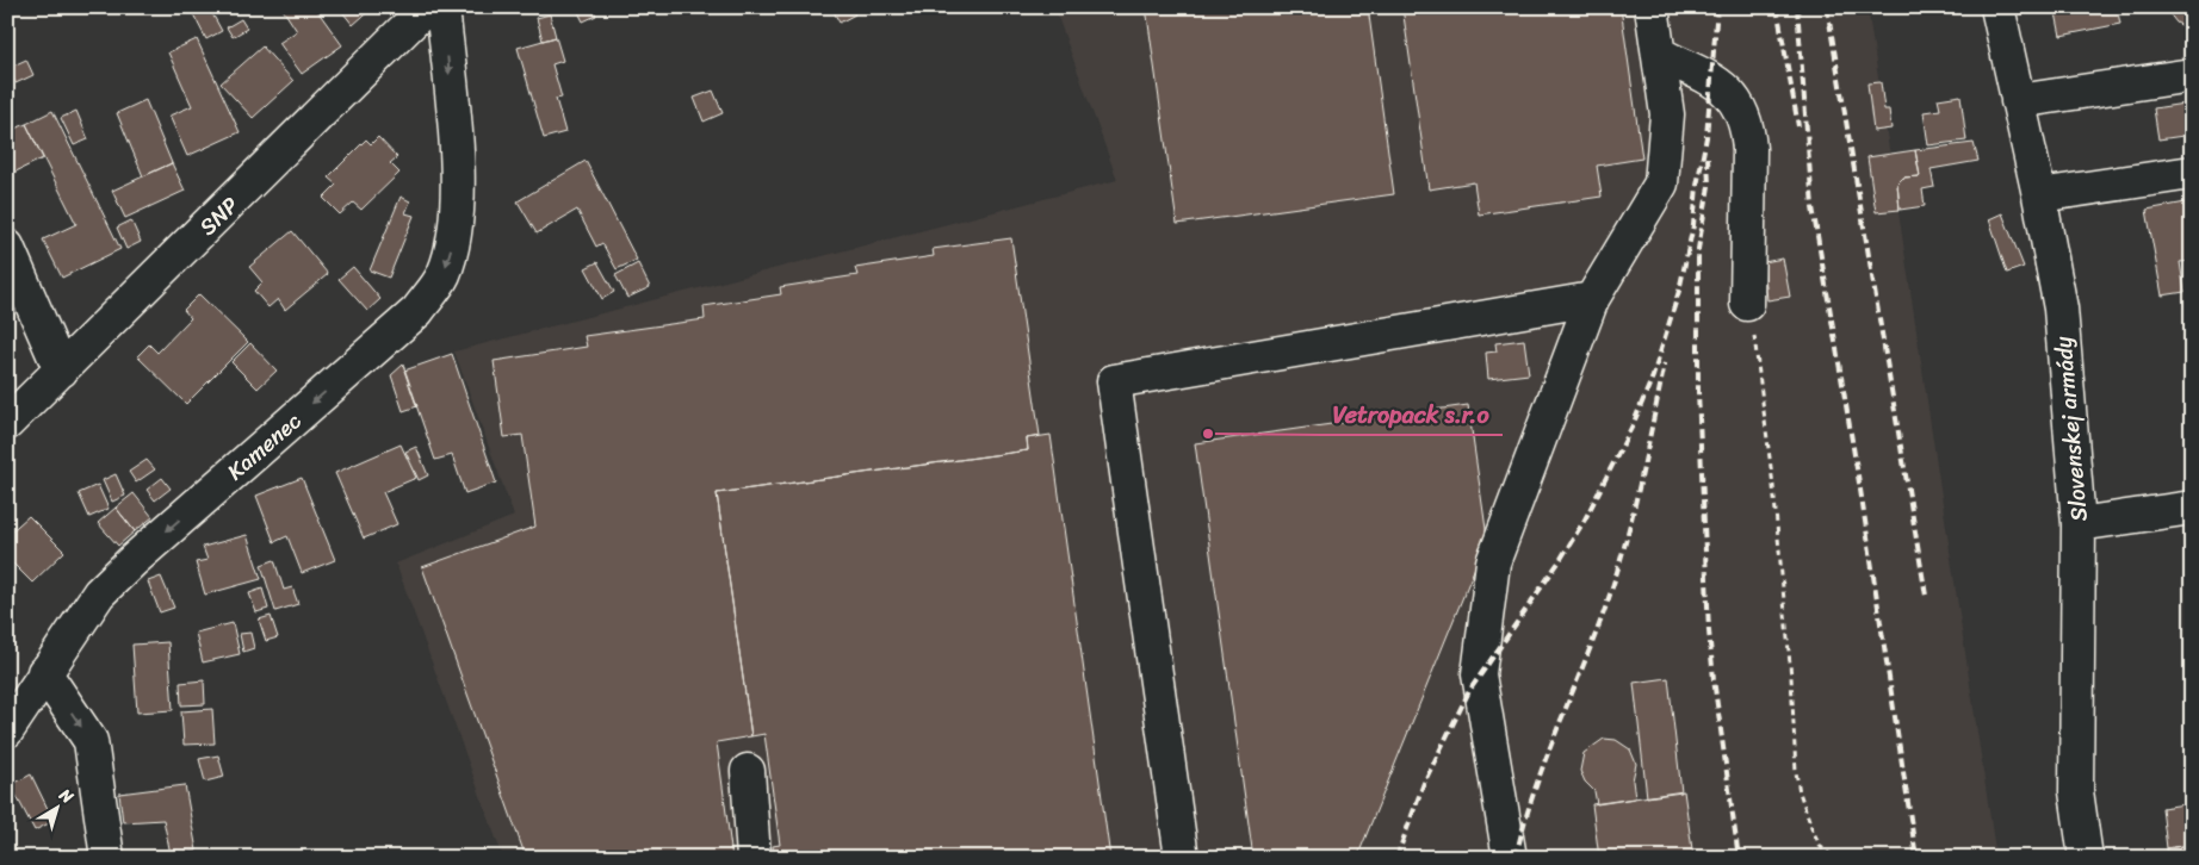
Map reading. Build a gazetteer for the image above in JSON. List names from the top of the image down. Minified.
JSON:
{"streets":{"street":["SNP","Slovenskej armády","Kamenec"]},"one_way":["Kamenec"],"places":["Vetropack s.r.o"],"north":"top right"}
